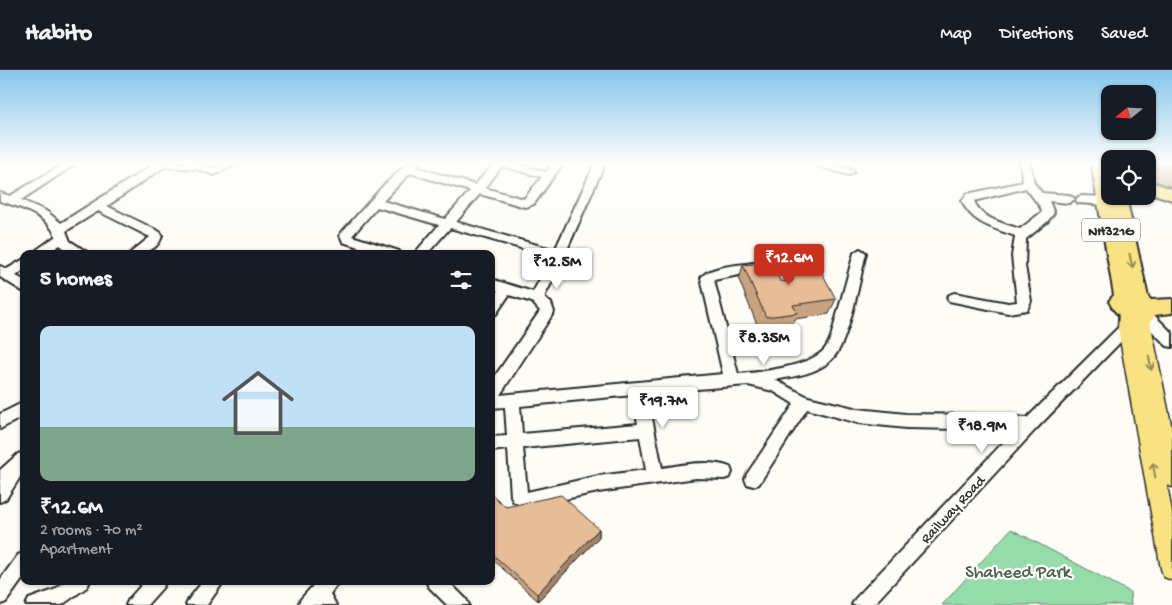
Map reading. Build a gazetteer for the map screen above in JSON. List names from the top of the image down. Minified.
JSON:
{"streets":{"street":["Railway Road"]},"parks":["Shaheed Park"],"north":"left","page":{"header":"Habito","nav":["Map","Directions","Saved"],"price":["₹12.6M","₹12.5M","₹8.35M","₹19.7M","₹18.9M"],"heading":"5 homes","list":[{"name":"₹12.6M","note":"2 rooms · 70 m² · Apartment"}]}}
